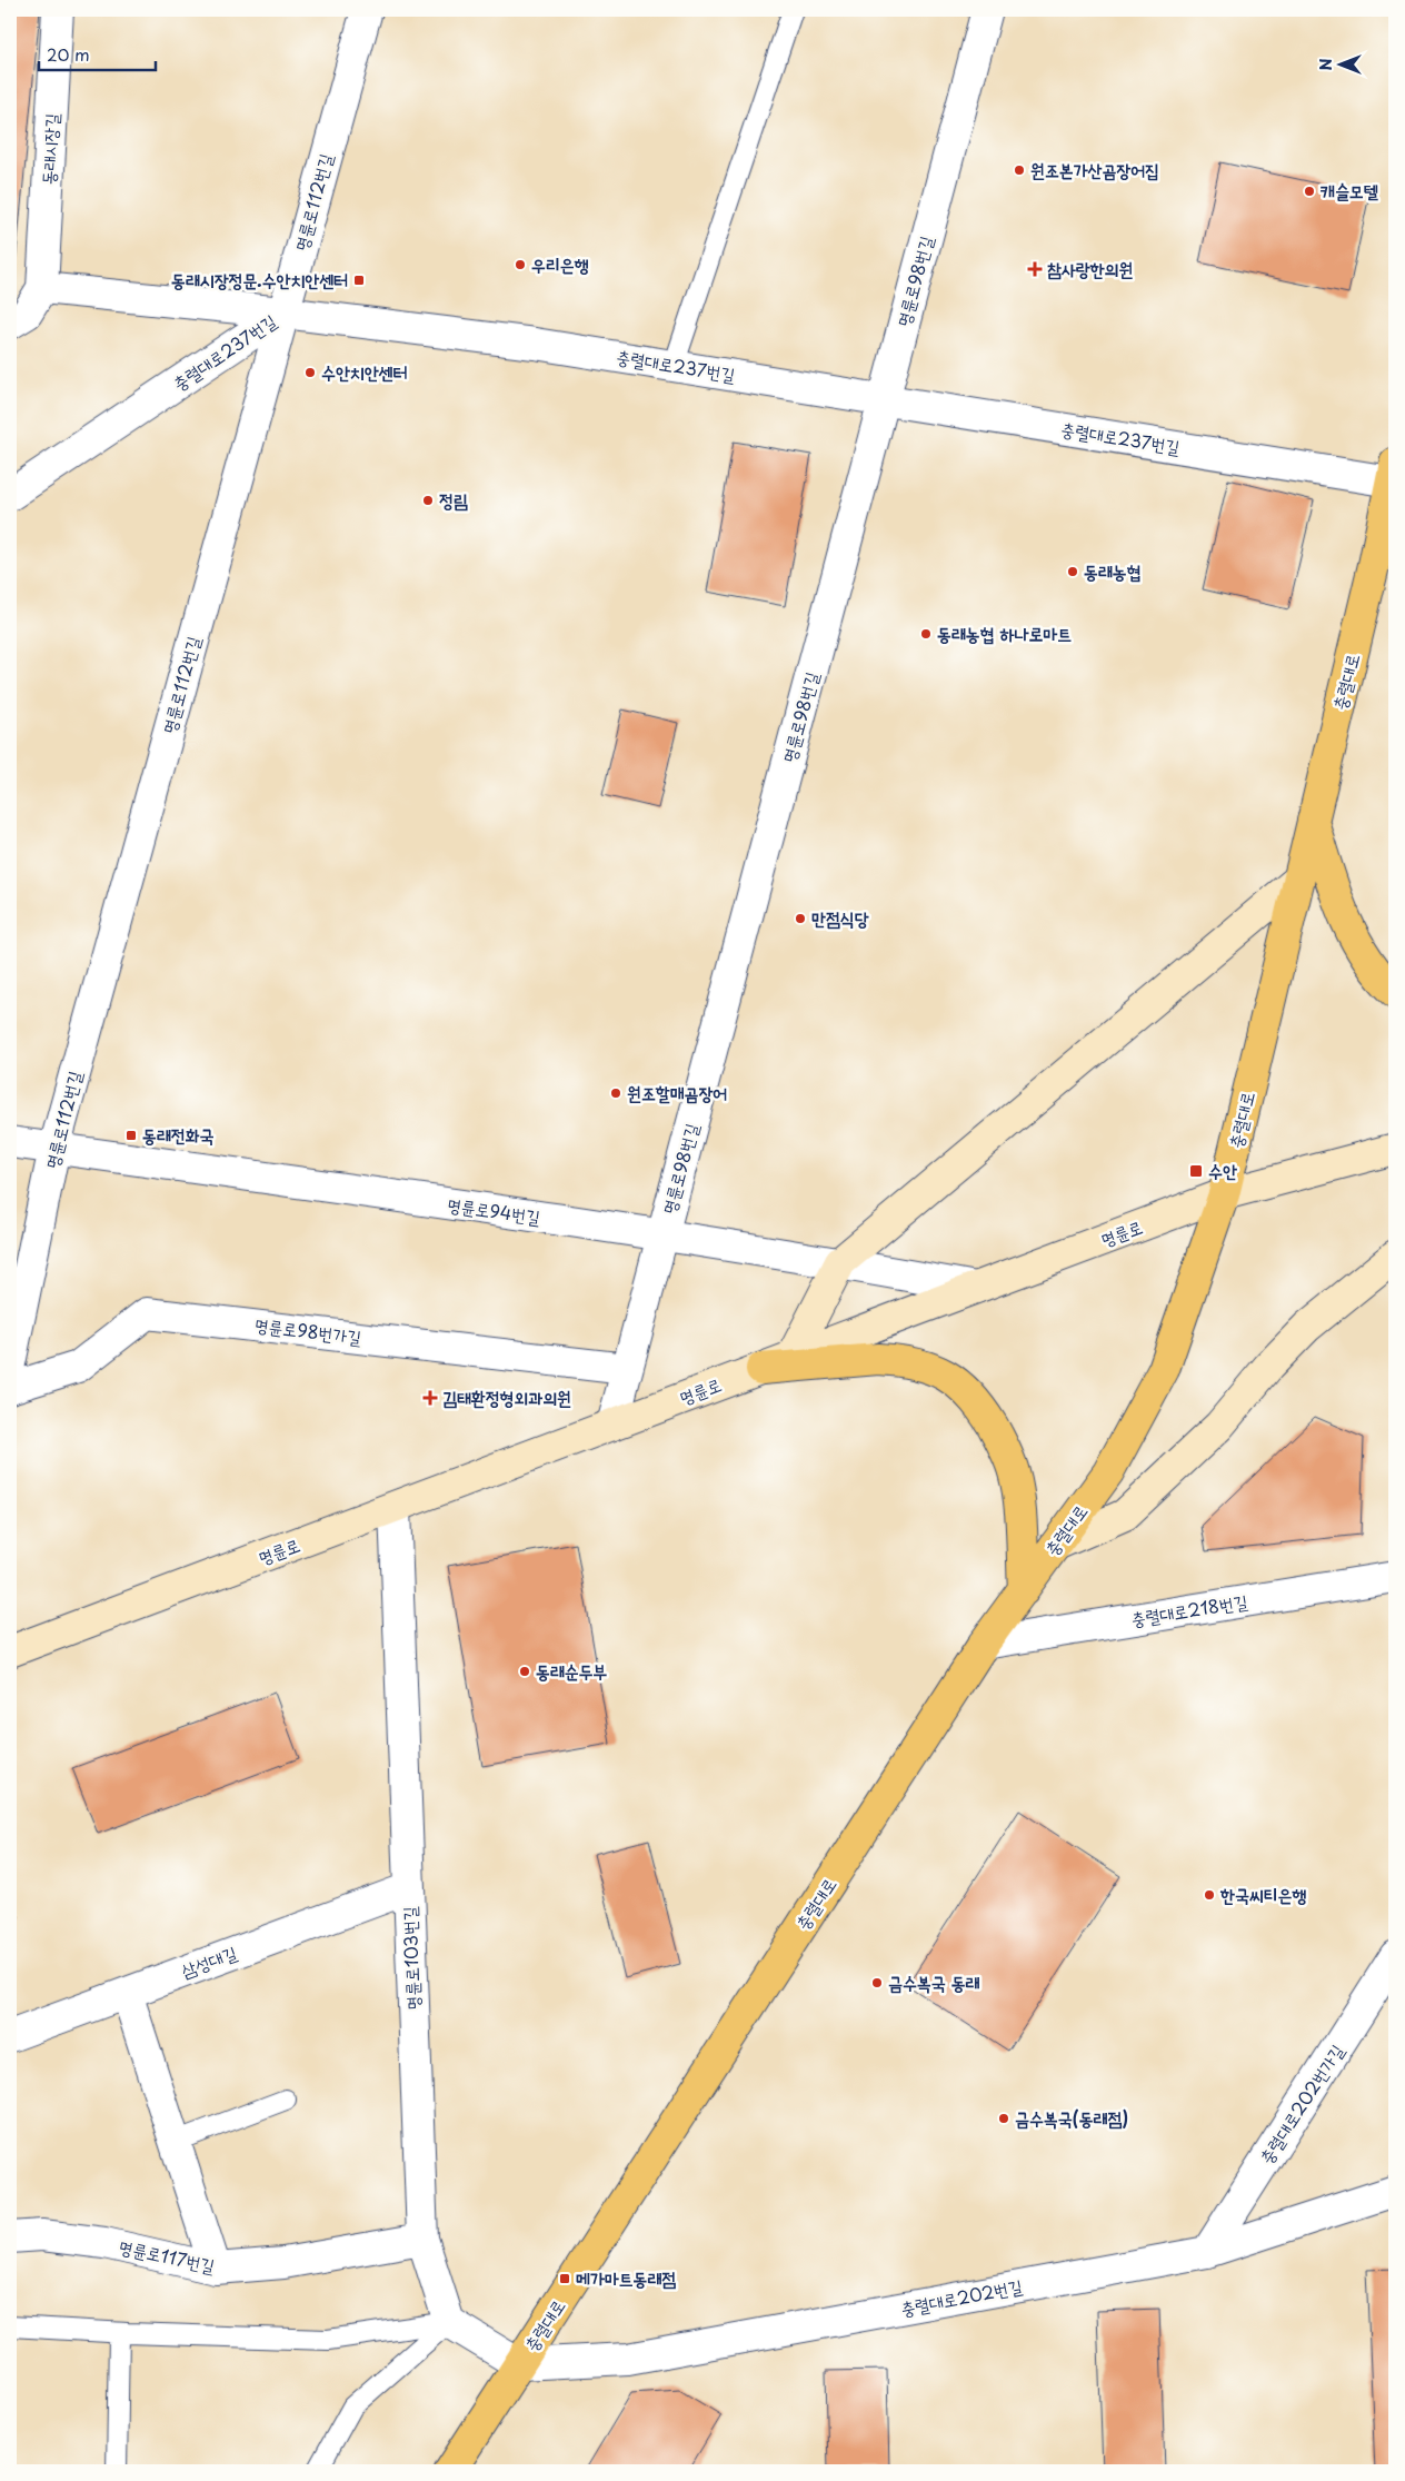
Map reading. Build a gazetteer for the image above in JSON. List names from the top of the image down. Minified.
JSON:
{"streets":{"main road":["충렬대로","명륜로"],"street":["동래시장길","명륜로112번길","명륜로98번길","충렬대로237번길","명륜로94번길","명륜로98번가길","충렬대로218번길","명륜로103번길","삼성대길","충렬대로202번가길","명륜로117번길","충렬대로202번길"]},"crossings":[["명륜로112번길","충렬대로237번길"],["명륜로112번길","명륜로94번길"],["명륜로98번길","충렬대로237번길"],["명륜로98번길","명륜로94번길"],["명륜로98번길","명륜로"],["명륜로98번길","명륜로98번가길"],["충렬대로237번길","충렬대로"],["충렬대로","명륜로"],["충렬대로","충렬대로218번길"],["충렬대로","충렬대로202번길"],["명륜로94번길","명륜로"],["명륜로","명륜로103번길"],["명륜로103번길","삼성대길"],["명륜로103번길","명륜로117번길"],["충렬대로202번가길","충렬대로202번길"]],"places":{"other":["원조본가산곰장어집","캐슬모텔","우리은행","수안치안센터","정림","동래농협","동래농협 하나로마트","만점식당","원조할매곰장어","동래순두부","한국씨티은행","금수복국 동래","금수복국(동래점)"],"health":["참사랑한의원","김태환정형외과의원"],"transit":["동래시장정문.수안치안센터","동래전화국","수안","메가마트동래점"]},"scale_bar":"20 m","north":"left"}
